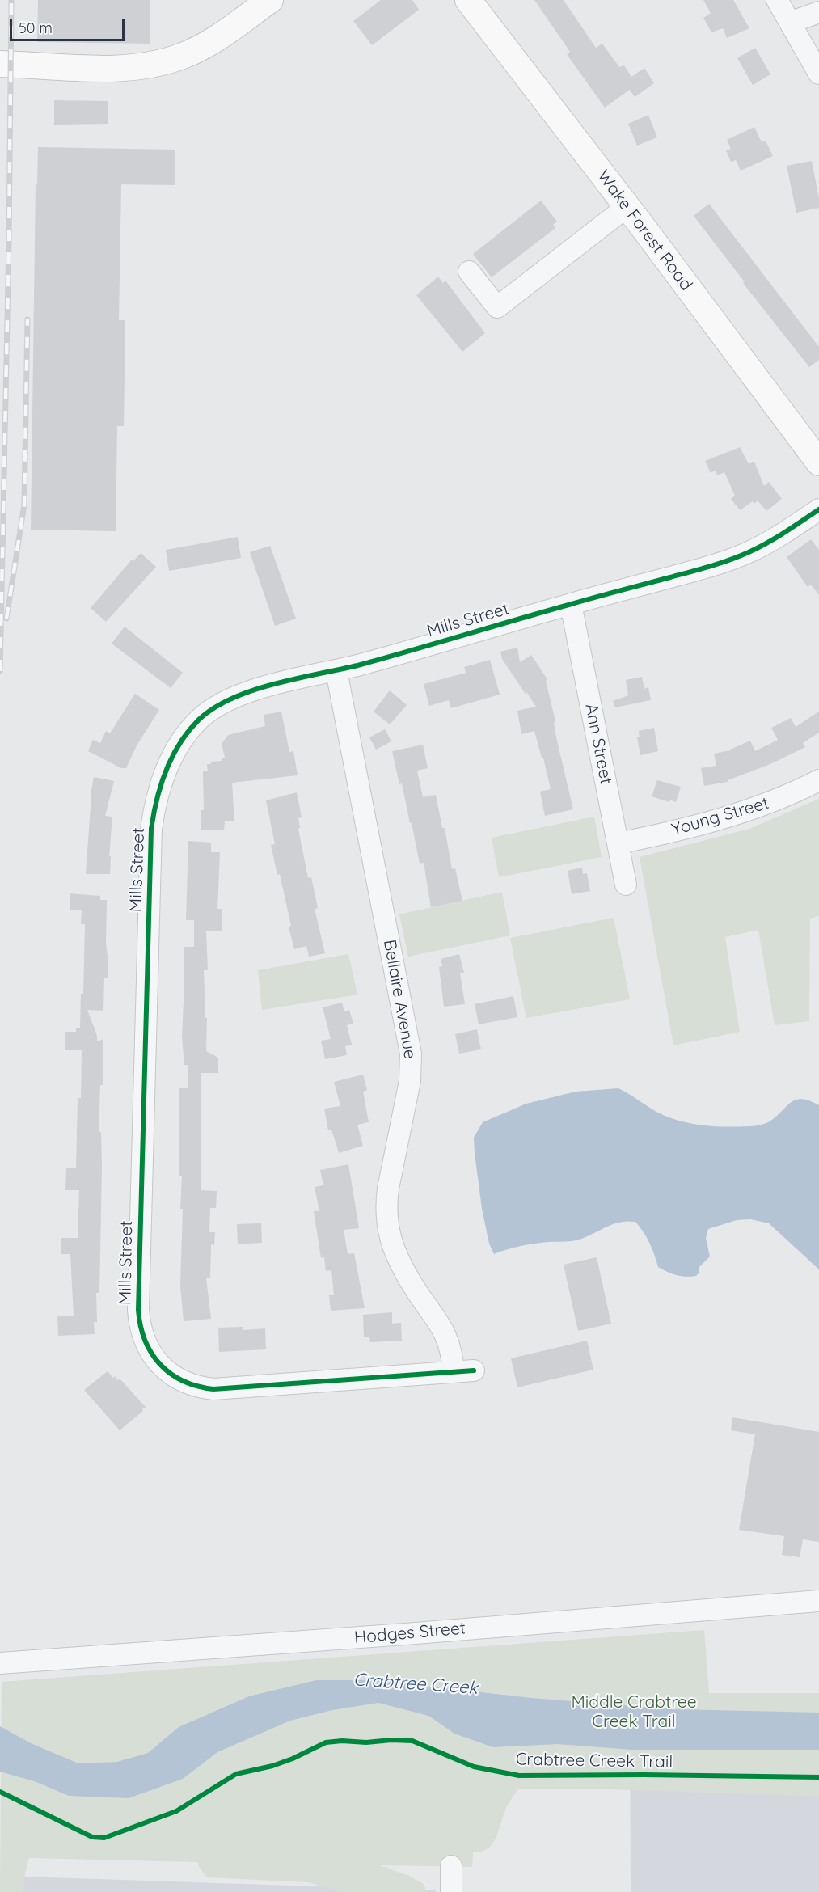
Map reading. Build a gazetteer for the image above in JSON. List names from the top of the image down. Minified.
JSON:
{"streets":{"main road":["Wake Forest Road"],"street":["Mills Street","Ann Street","Young Street","Bellaire Avenue","Hodges Street"],"cycle path":["Crabtree Creek Trail"]},"crossings":[["Mills Street","Ann Street"],["Mills Street","Bellaire Avenue"],["Ann Street","Young Street"]],"water":["Crabtree Creek"],"parks":["Middle Crabtree Creek Trail"],"scale_bar":"50 m"}
